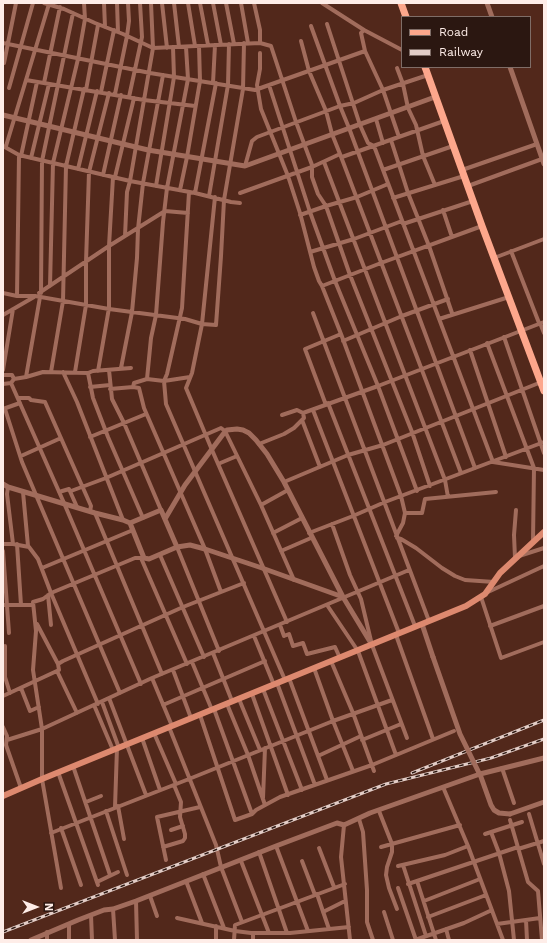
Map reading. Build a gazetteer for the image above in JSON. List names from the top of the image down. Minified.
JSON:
{"legend":["Road","Railway"],"north":"right"}
